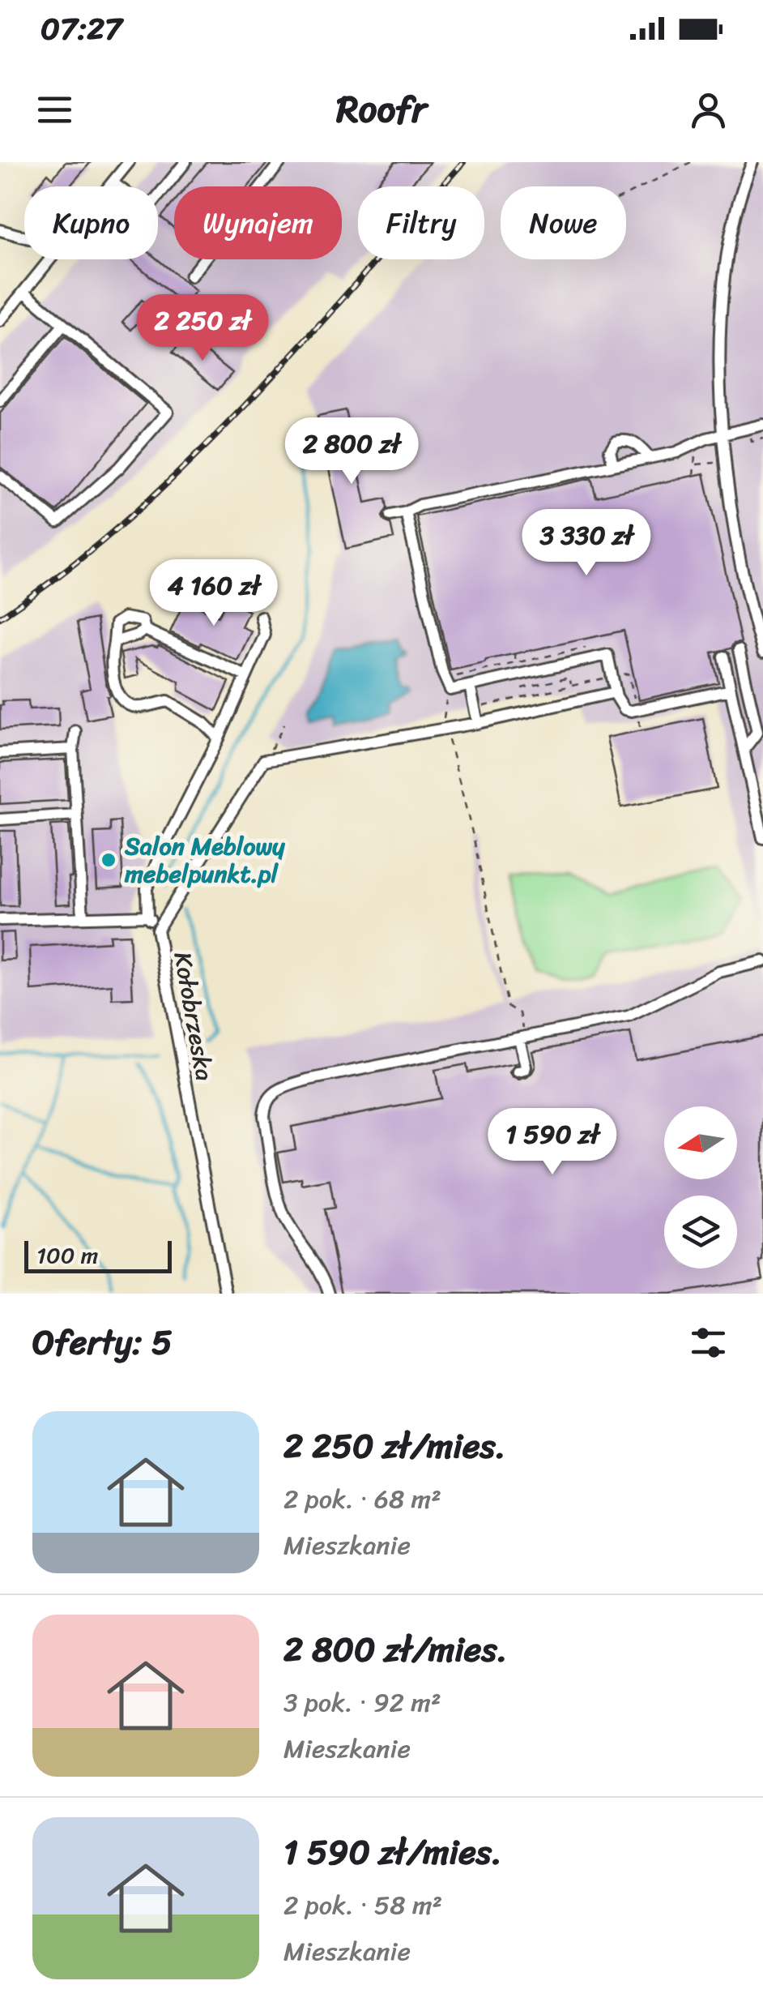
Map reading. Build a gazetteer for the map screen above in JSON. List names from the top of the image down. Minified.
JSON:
{"streets":{"street":["Kołobrzeska"]},"places":["Salon Meblowy mebelpunkt.pl"],"scale_bar":"100 m","north":"left","page":{"status":"07:27","header":"Roofr","chip":["Kupno","Wynajem","Filtry","Nowe"],"price":["2 250 zł","2 800 zł","3 330 zł","4 160 zł","1 590 zł"],"scale":"100 m","heading":"Oferty: 5","list":[{"name":"2 250 zł/mies.","note":"2 pok. · 68 m² · Mieszkanie"},{"name":"2 800 zł/mies.","note":"3 pok. · 92 m² · Mieszkanie"},{"name":"1 590 zł/mies.","note":"2 pok. · 58 m² · Mieszkanie"}]}}
